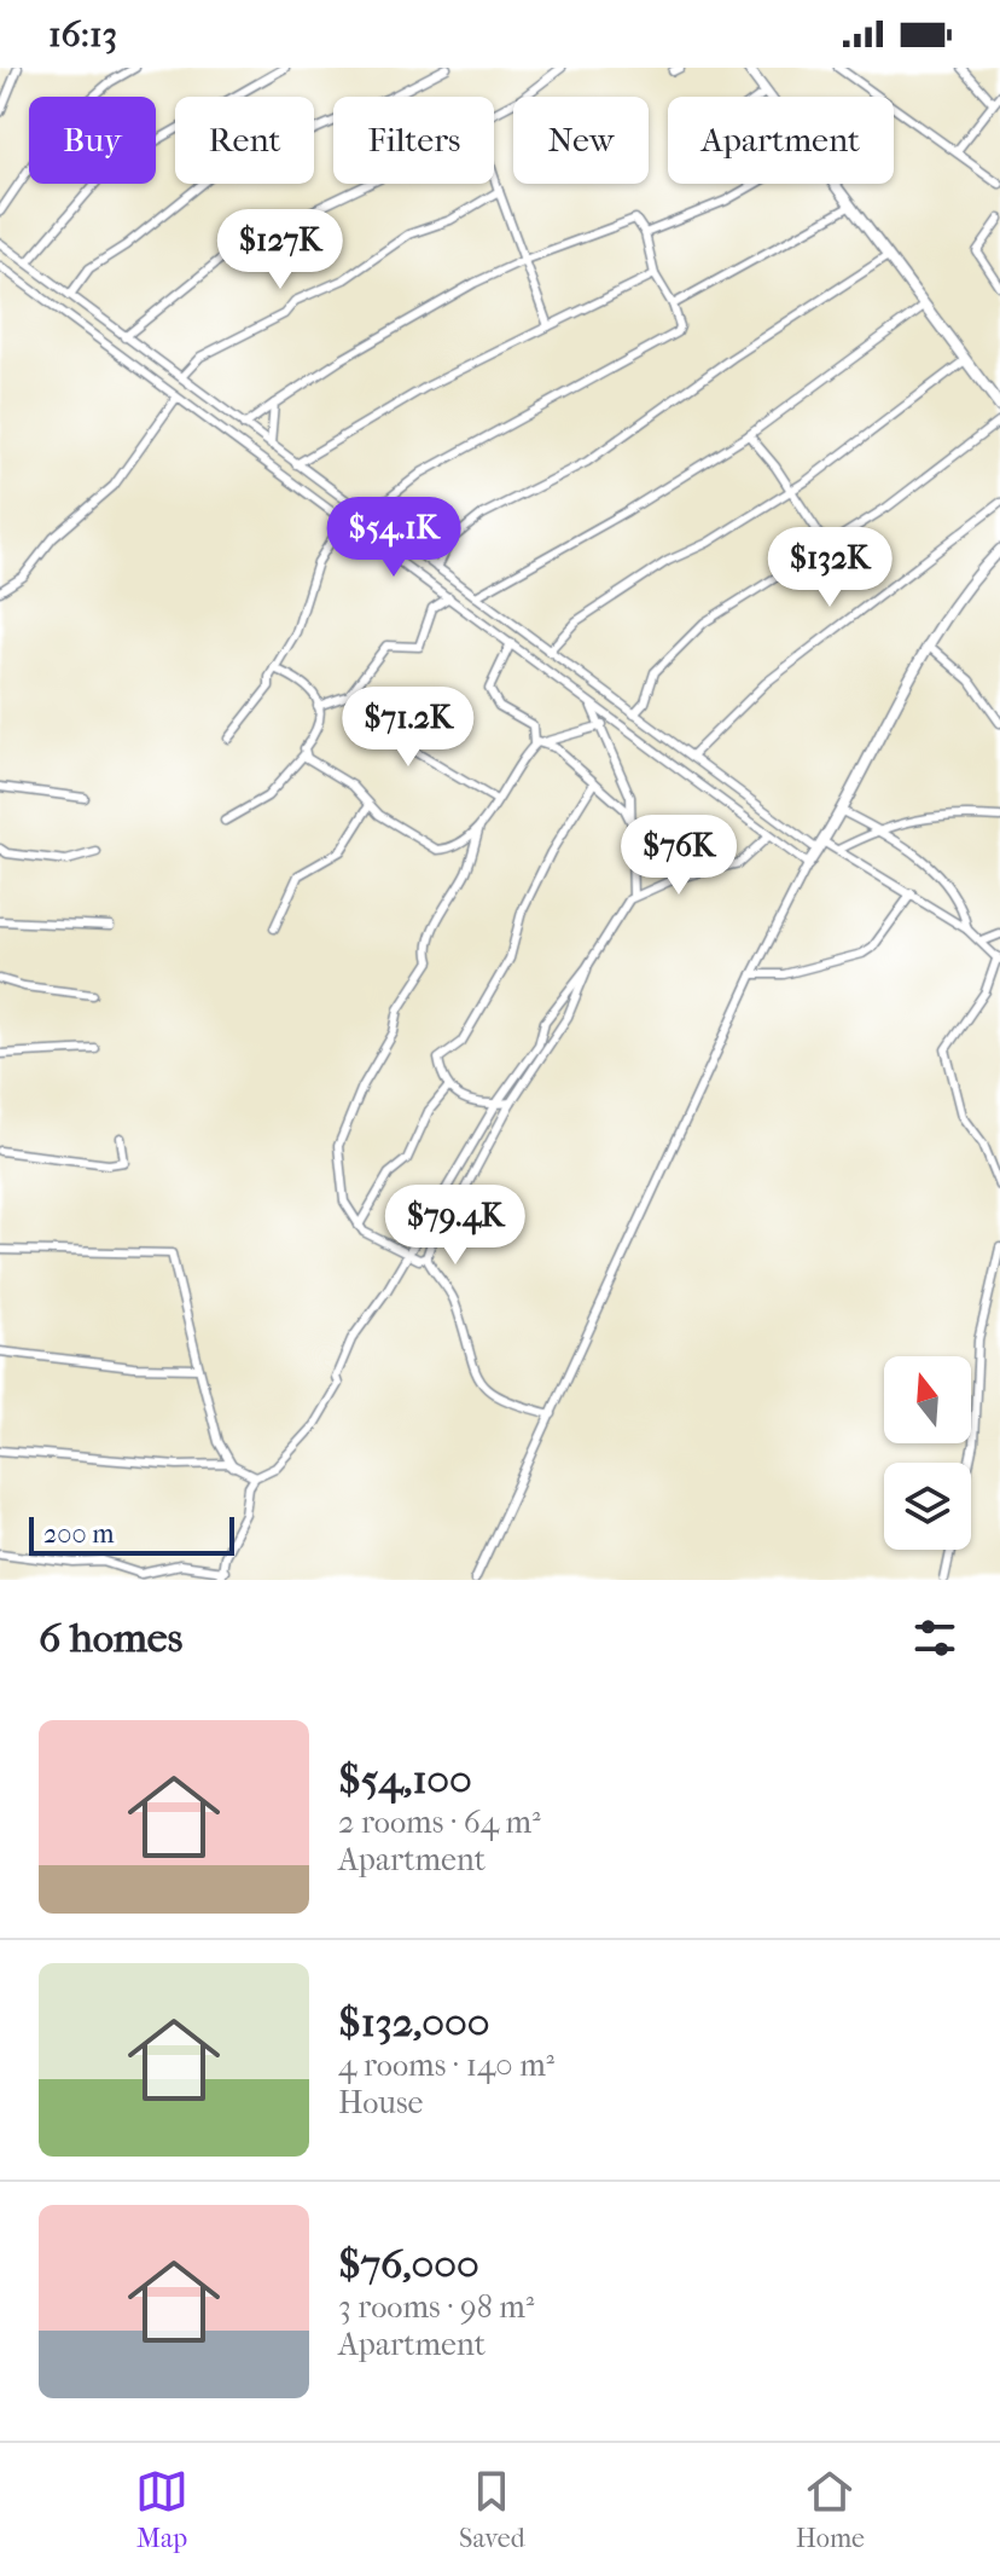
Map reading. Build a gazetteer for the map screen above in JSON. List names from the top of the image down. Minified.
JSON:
{"scale_bar":"200 m","north":"top","page":{"status":"16:13","chip":["Buy","Rent","Filters","New","Apartment"],"price":["$127K","$54.1K","$132K","$71.2K","$76K","$79.4K"],"scale":"200 m","heading":"6 homes","list":[{"name":"$54,100","note":"2 rooms · 64 m² · Apartment"},{"name":"$132,000","note":"4 rooms · 140 m² · House"},{"name":"$76,000","note":"3 rooms · 98 m² · Apartment"}],"tabs":["Map","Saved","Home"]}}
